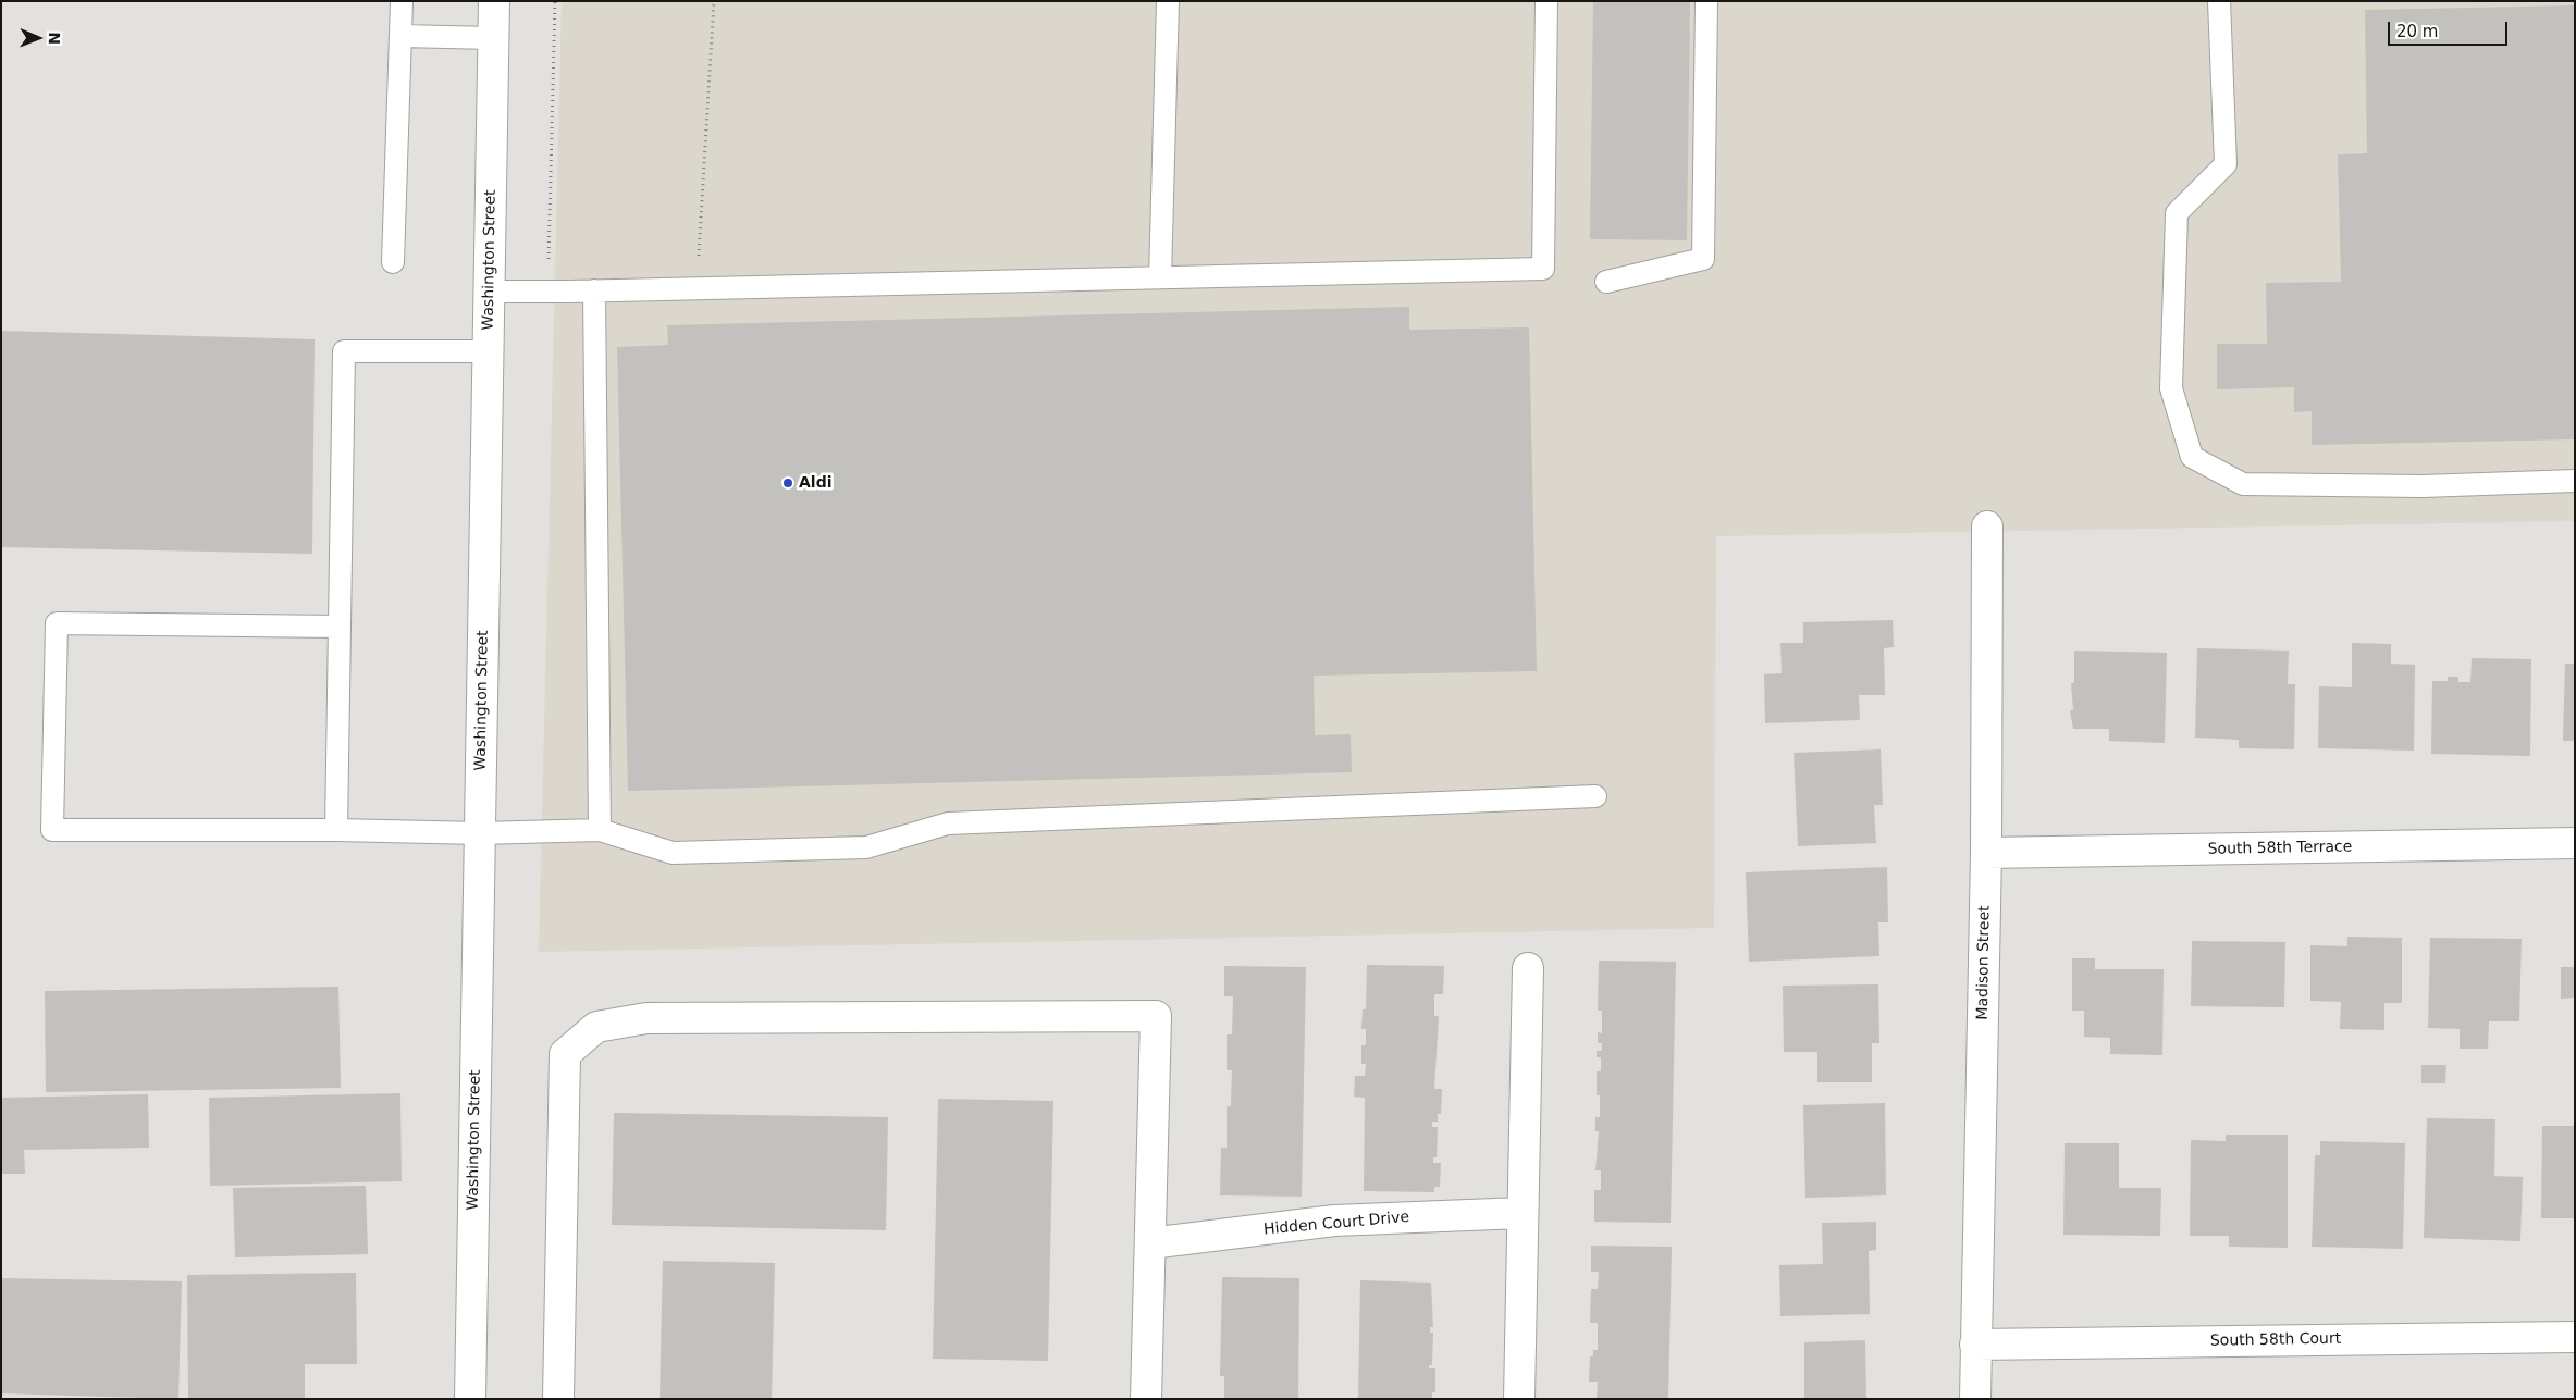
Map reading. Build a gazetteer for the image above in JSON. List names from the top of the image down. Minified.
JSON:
{"streets":{"street":["Washington Street","South 58th Terrace","Madison Street","Hidden Court Drive","South 58th Court"]},"crossings":[["South 58th Terrace","Madison Street"],["Madison Street","South 58th Court"]],"places":["Aldi"],"scale_bar":"20 m","north":"right"}
